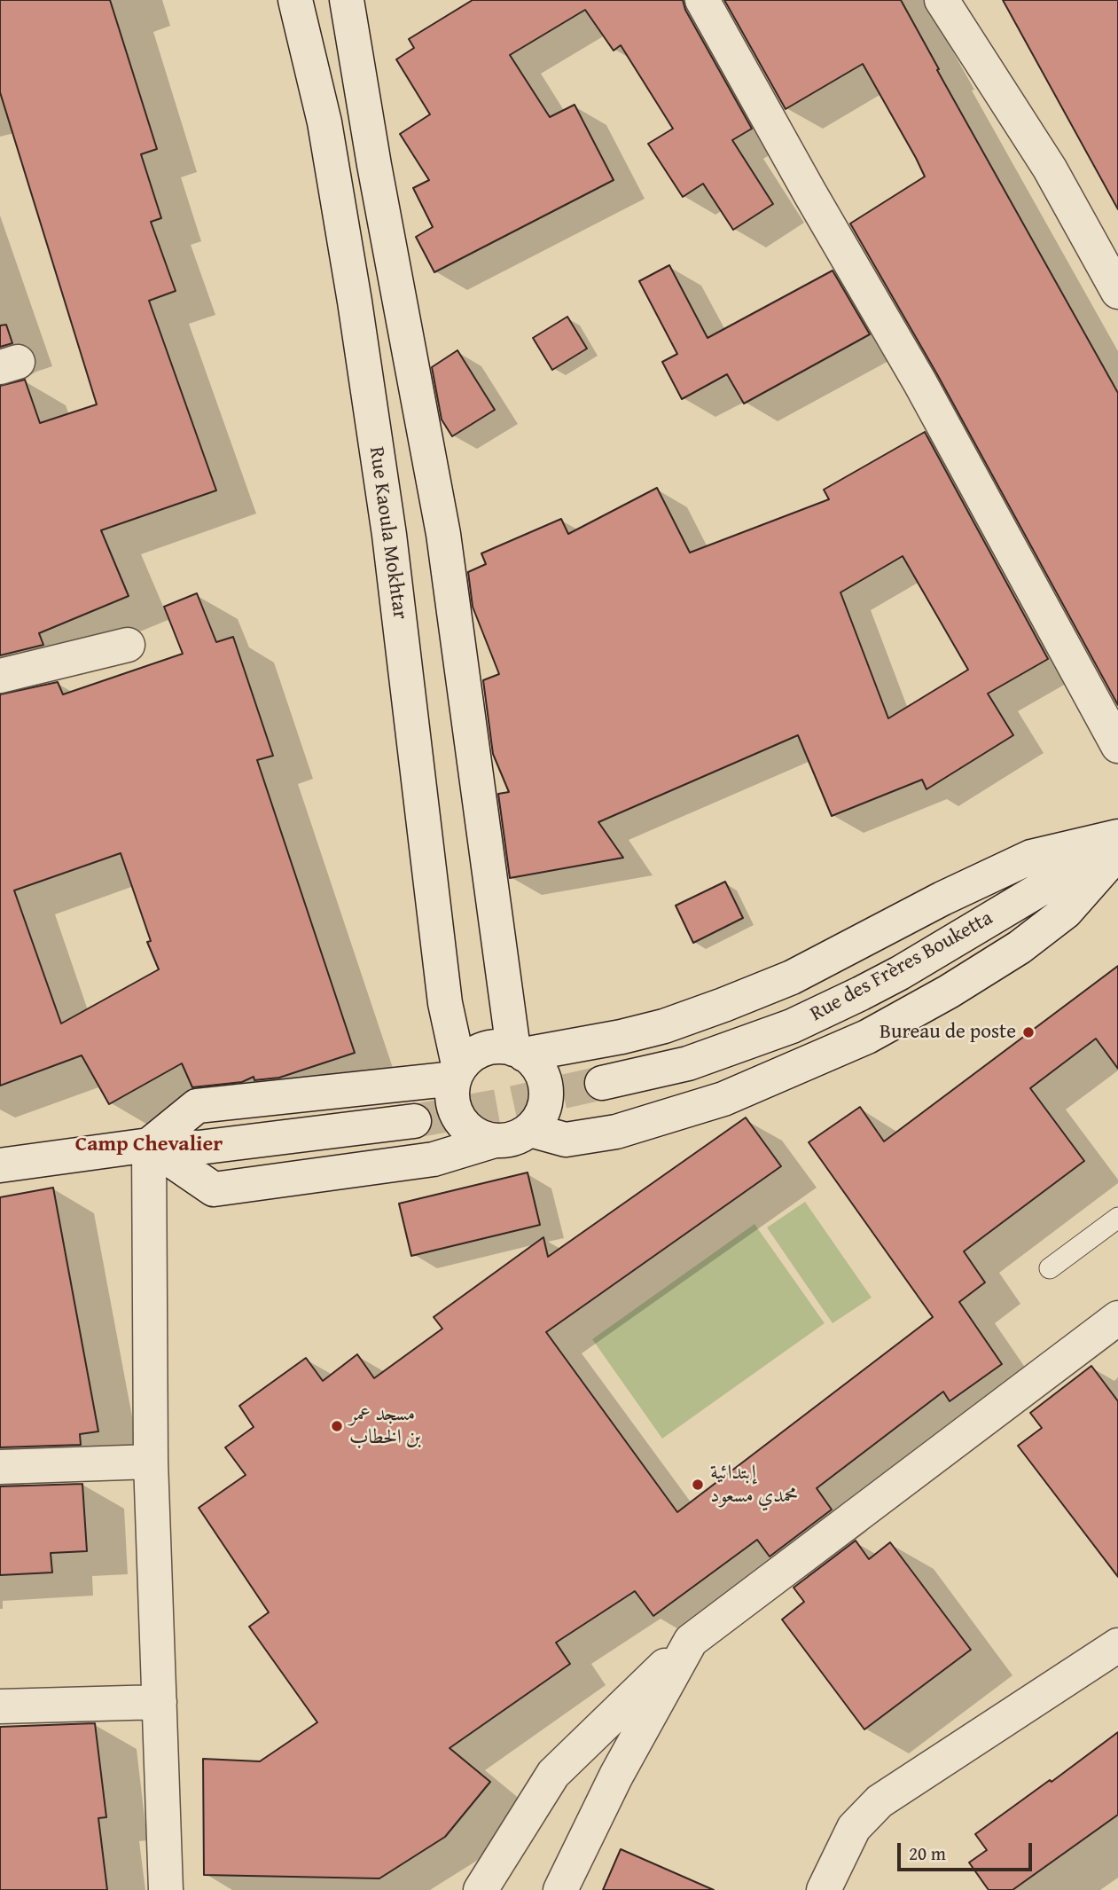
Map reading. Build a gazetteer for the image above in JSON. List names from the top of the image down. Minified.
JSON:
{"streets":{"main road":["Rue Kaoula Mokhtar","Rue des Frères Bouketta"]},"districts":["Camp Chevalier"],"places":["Bureau de poste","مسجد عمر بن الخطاب","إبتدائية محمدي مسعود"],"scale_bar":"20 m"}
